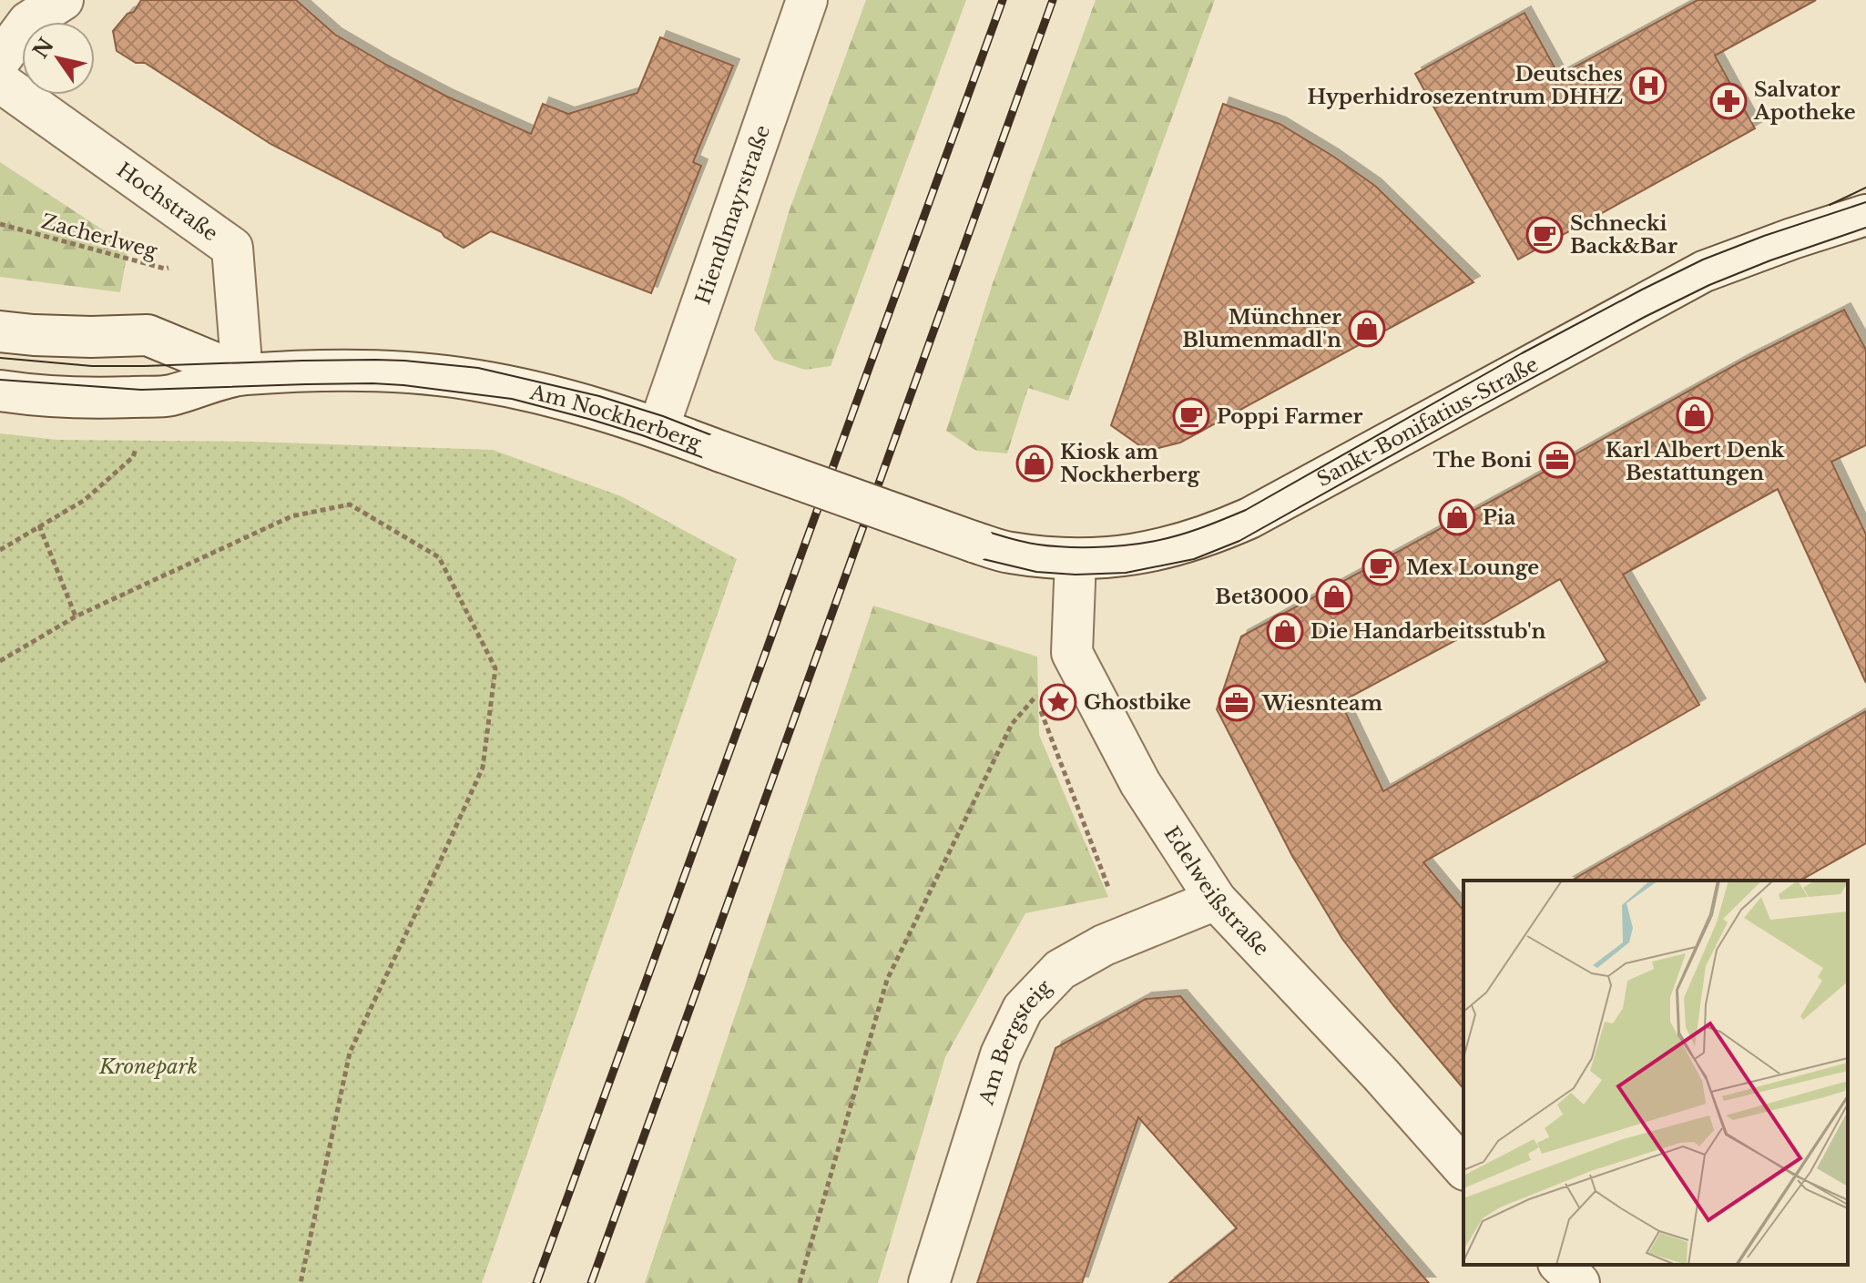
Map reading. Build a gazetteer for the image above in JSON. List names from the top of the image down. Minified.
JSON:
{"streets":{"street":["Hochstraße","Hiendlmayrstraße","Am Nockherberg","Sankt-Bonifatius-Straße","Edelweißstraße","Am Bergsteig"],"path":["Zacherlweg"]},"crossings":[["Hochstraße","Zacherlweg"],["Hochstraße","Am Nockherberg"],["Hiendlmayrstraße","Am Nockherberg"],["Am Nockherberg","Sankt-Bonifatius-Straße"],["Sankt-Bonifatius-Straße","Edelweißstraße"],["Edelweißstraße","Am Bergsteig"]],"parks":["Kronepark"],"places":{"hospital":["Deutsches Hyperhidrosezentrum DHHZ"],"pharmacy":["Salvator Apotheke"],"cafe":["Schnecki Back&Bar","Poppi Farmer","Mex Lounge"],"shop":["Münchner Blumenmadl'n","Karl Albert Denk Bestattungen","Kiosk am Nockherberg","Pia","Bet3000","Die Handarbeitsstub'n"],"office":["The Boni","Wiesnteam"],"place":["Ghostbike"]},"north":"top left"}
